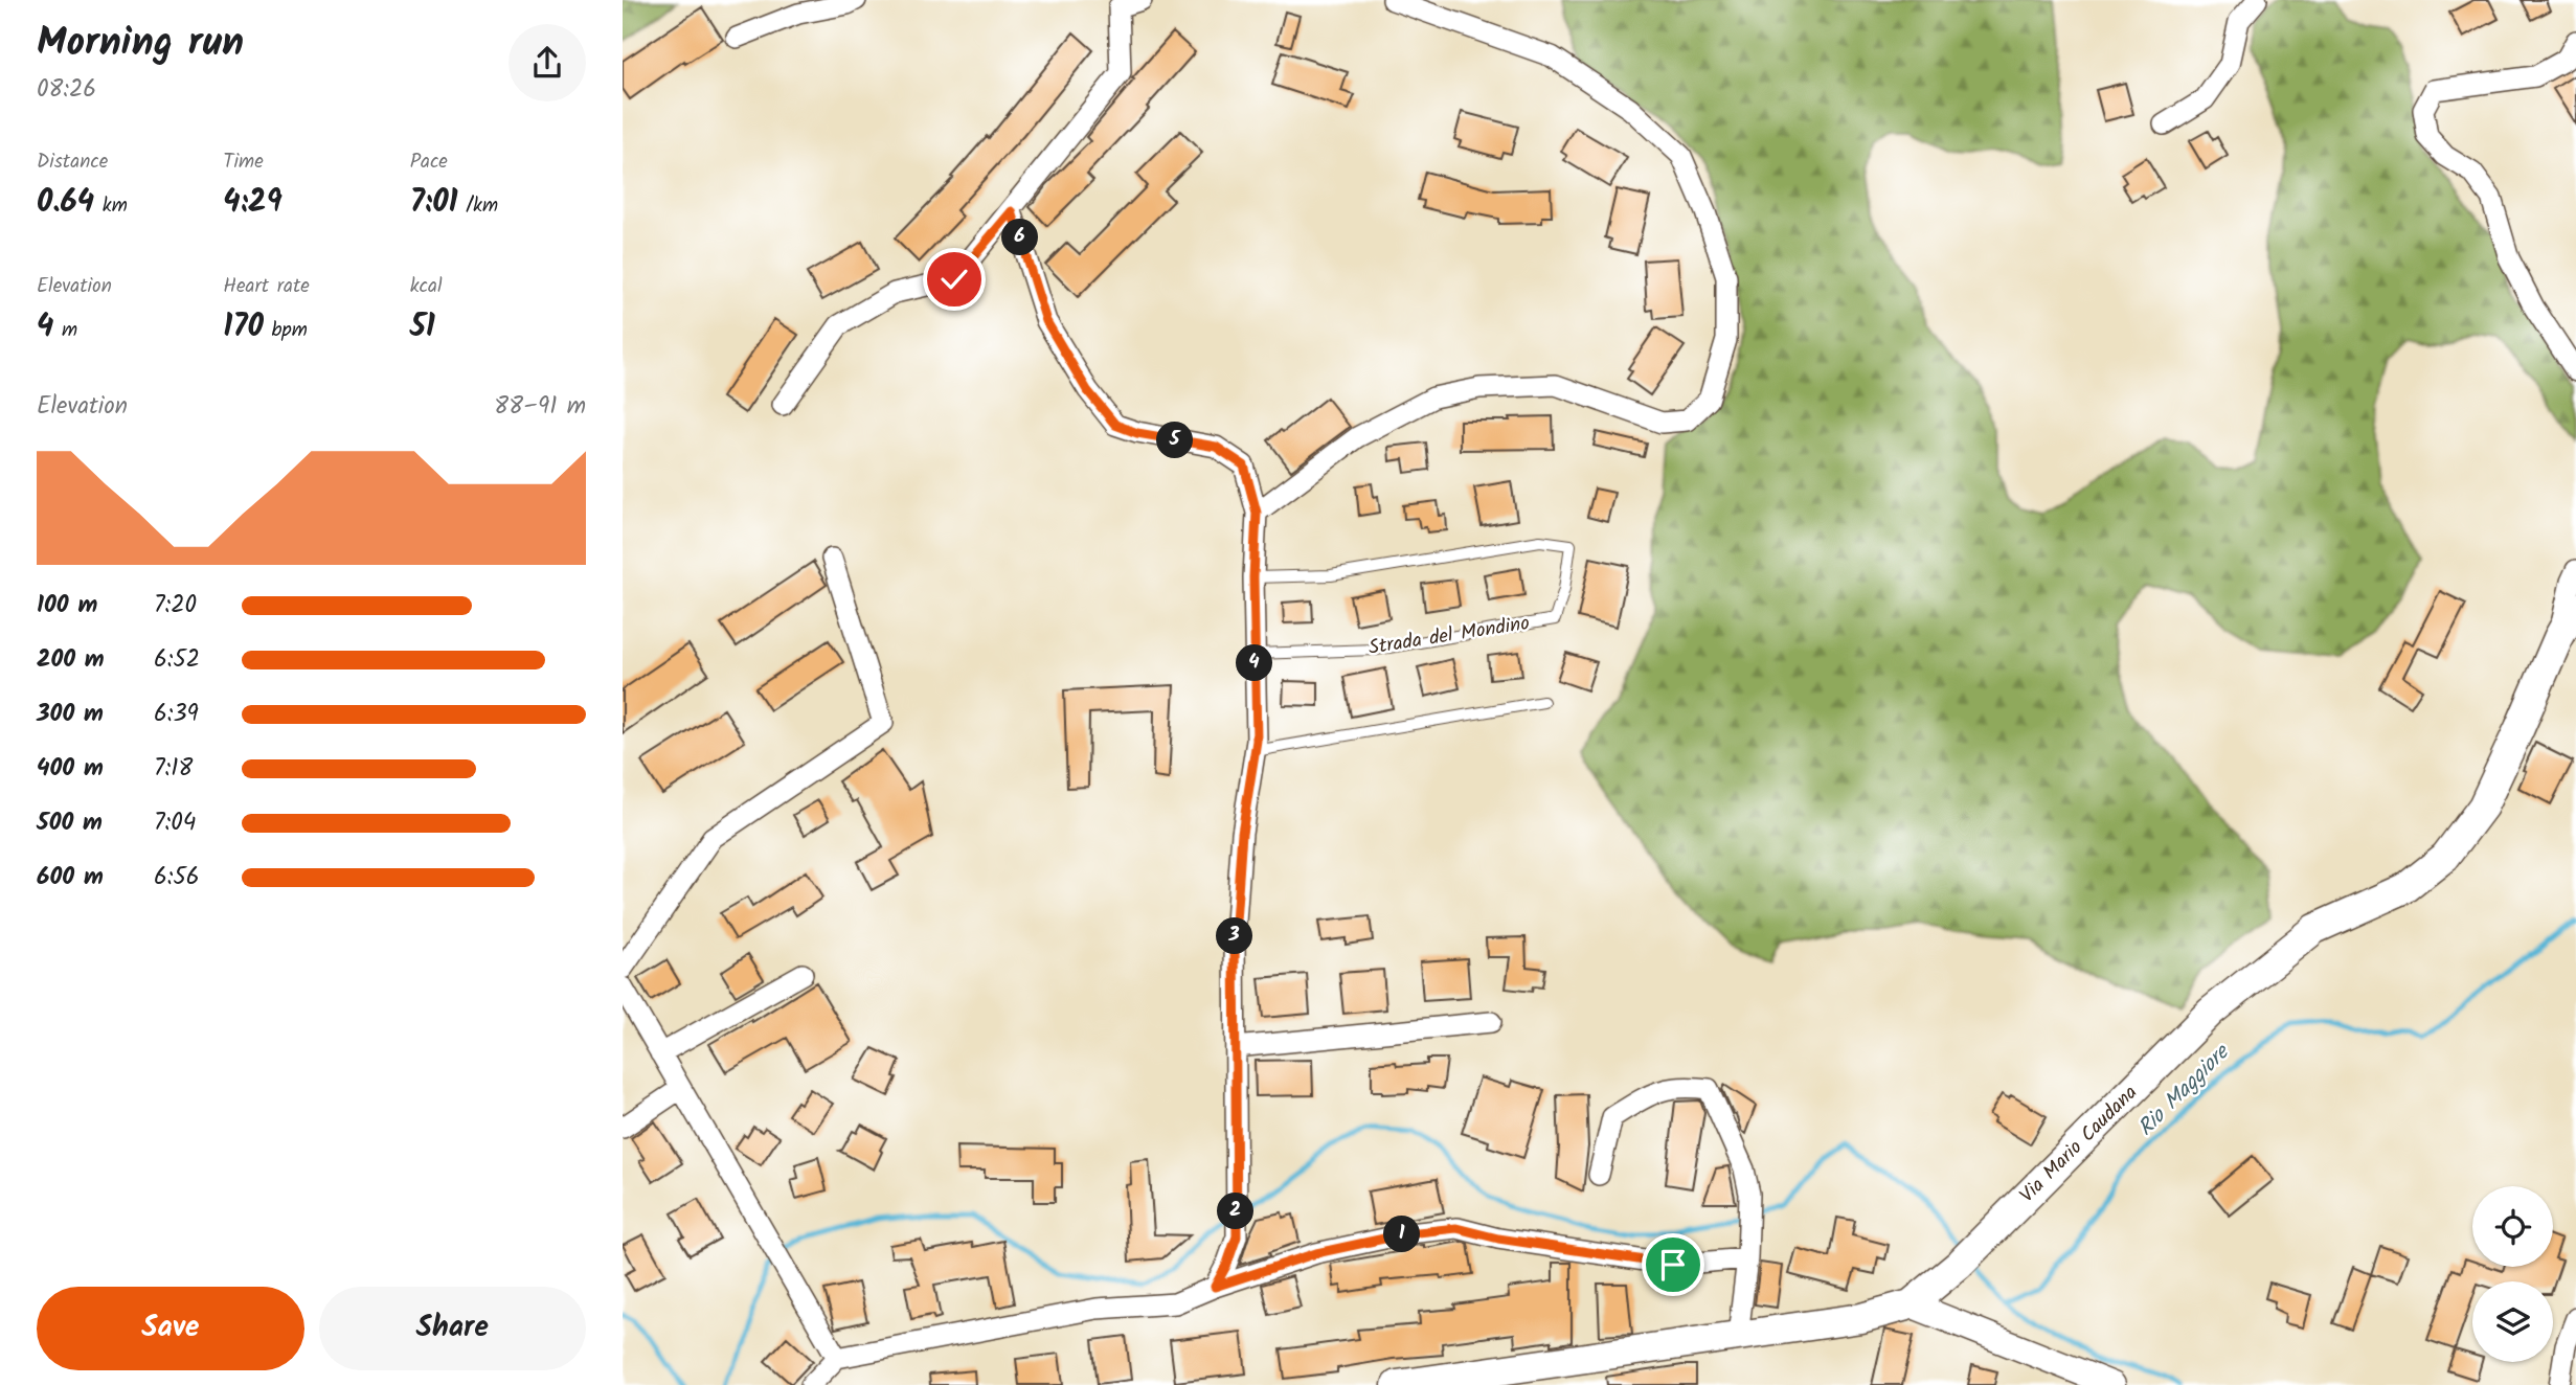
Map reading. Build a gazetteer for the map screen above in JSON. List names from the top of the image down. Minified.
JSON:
{"streets":{"main road":["Via Mario Caudana"],"lane":["Strada del Mondino"]},"water":["Rio Maggiore"],"page":{"heading":["Morning run","08:26"],"stats":[["Distance","0.64 km"],["Time","4:29"],["Pace","7:01 /km"],["Elevation","4 m"],["Heart rate","170 bpm"],["kcal","51"]],"pins":["6","5","4","3","2","1"],"chart":["Elevation","88–91 m"],"list":[{"name":"100 m","note":"7:20"},{"name":"200 m","note":"6:52"},{"name":"300 m","note":"6:39"},{"name":"400 m","note":"7:18"},{"name":"500 m","note":"7:04"},{"name":"600 m","note":"6:56"}],"buttons":["Save","Share"]}}
